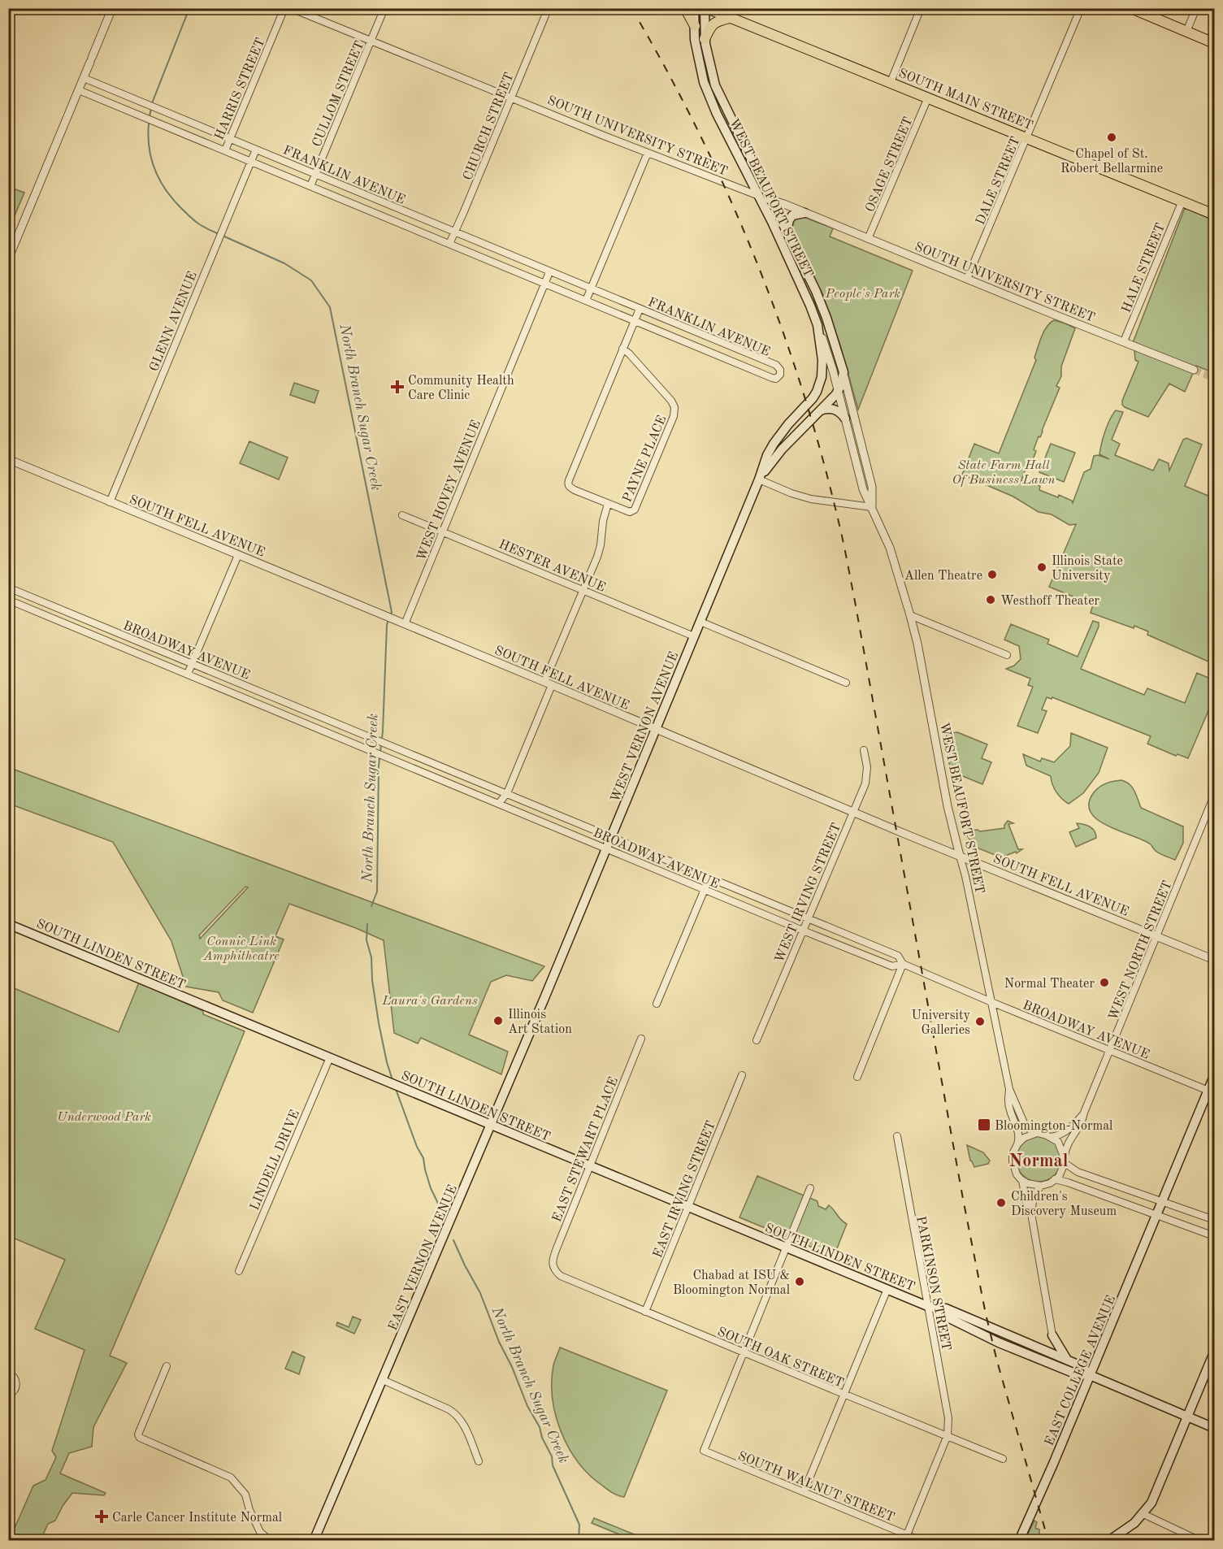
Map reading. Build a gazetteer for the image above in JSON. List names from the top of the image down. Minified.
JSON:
{"streets":{"main road":["SOUTH MAIN STREET","WEST BEAUFORT STREET","WEST VERNON AVENUE","SOUTH LINDEN STREET","EAST VERNON AVENUE","EAST COLLEGE AVENUE"],"street":["HARRIS STREET","CULLOM STREET","CHURCH STREET","SOUTH UNIVERSITY STREET","OSAGE STREET","FRANKLIN AVENUE","DALE STREET","HALE STREET","GLENN AVENUE","PAYNE PLACE","WEST HOVEY AVENUE","SOUTH FELL AVENUE","HESTER AVENUE","BROADWAY AVENUE","WEST IRVING STREET","WEST NORTH STREET","EAST STEWART PLACE","LINDELL DRIVE","EAST IRVING STREET","PARKINSON STREET","SOUTH OAK STREET","SOUTH WALNUT STREET"]},"crossings":[["HARRIS STREET","FRANKLIN AVENUE"],["CULLOM STREET","SOUTH UNIVERSITY STREET"],["CULLOM STREET","FRANKLIN AVENUE"],["SOUTH MAIN STREET","OSAGE STREET"],["SOUTH MAIN STREET","DALE STREET"],["SOUTH MAIN STREET","WEST BEAUFORT STREET"],["SOUTH MAIN STREET","HALE STREET"],["CHURCH STREET","SOUTH UNIVERSITY STREET"],["CHURCH STREET","FRANKLIN AVENUE"],["SOUTH UNIVERSITY STREET","OSAGE STREET"],["SOUTH UNIVERSITY STREET","DALE STREET"],["SOUTH UNIVERSITY STREET","WEST BEAUFORT STREET"],["SOUTH UNIVERSITY STREET","HALE STREET"],["FRANKLIN AVENUE","GLENN AVENUE"],["FRANKLIN AVENUE","PAYNE PLACE"],["FRANKLIN AVENUE","WEST HOVEY AVENUE"],["WEST BEAUFORT STREET","SOUTH FELL AVENUE"],["WEST BEAUFORT STREET","BROADWAY AVENUE"],["WEST BEAUFORT STREET","WEST VERNON AVENUE"],["WEST BEAUFORT STREET","WEST NORTH STREET"],["GLENN AVENUE","SOUTH FELL AVENUE"],["PAYNE PLACE","SOUTH FELL AVENUE"],["PAYNE PLACE","HESTER AVENUE"],["PAYNE PLACE","BROADWAY AVENUE"],["WEST HOVEY AVENUE","SOUTH FELL AVENUE"],["WEST HOVEY AVENUE","HESTER AVENUE"],["SOUTH FELL AVENUE","WEST VERNON AVENUE"],["SOUTH FELL AVENUE","WEST IRVING STREET"],["SOUTH FELL AVENUE","WEST NORTH STREET"],["HESTER AVENUE","WEST VERNON AVENUE"],["BROADWAY AVENUE","WEST VERNON AVENUE"],["BROADWAY AVENUE","WEST IRVING STREET"],["BROADWAY AVENUE","WEST NORTH STREET"],["BROADWAY AVENUE","EAST COLLEGE AVENUE"],["WEST VERNON AVENUE","EAST VERNON AVENUE"],["SOUTH LINDEN STREET","EAST STEWART PLACE"],["SOUTH LINDEN STREET","LINDELL DRIVE"],["SOUTH LINDEN STREET","EAST IRVING STREET"],["SOUTH LINDEN STREET","EAST VERNON AVENUE"],["SOUTH LINDEN STREET","PARKINSON STREET"],["SOUTH LINDEN STREET","EAST COLLEGE AVENUE"],["EAST STEWART PLACE","SOUTH OAK STREET"],["EAST IRVING STREET","SOUTH OAK STREET"],["PARKINSON STREET","SOUTH OAK STREET"],["SOUTH OAK STREET","SOUTH WALNUT STREET"]],"districts":["Normal"],"water":["North Branch Sugar Creek"],"parks":["People's Park","State Farm Hall Of Business Lawn","Connie Link Amphitheatre","Laura's Gardens","Underwood Park"],"places":{"other":["Chapel of St. Robert Bellarmine","Illinois State University","Allen Theatre","Westhoff Theater","Normal Theater","Illinois Art Station","University Galleries","Children's Discovery Museum","Chabad at ISU & Bloomington Normal"],"health":["Community Health Care Clinic","Carle Cancer Institute Normal"],"transit":["Bloomington-Normal"]}}
